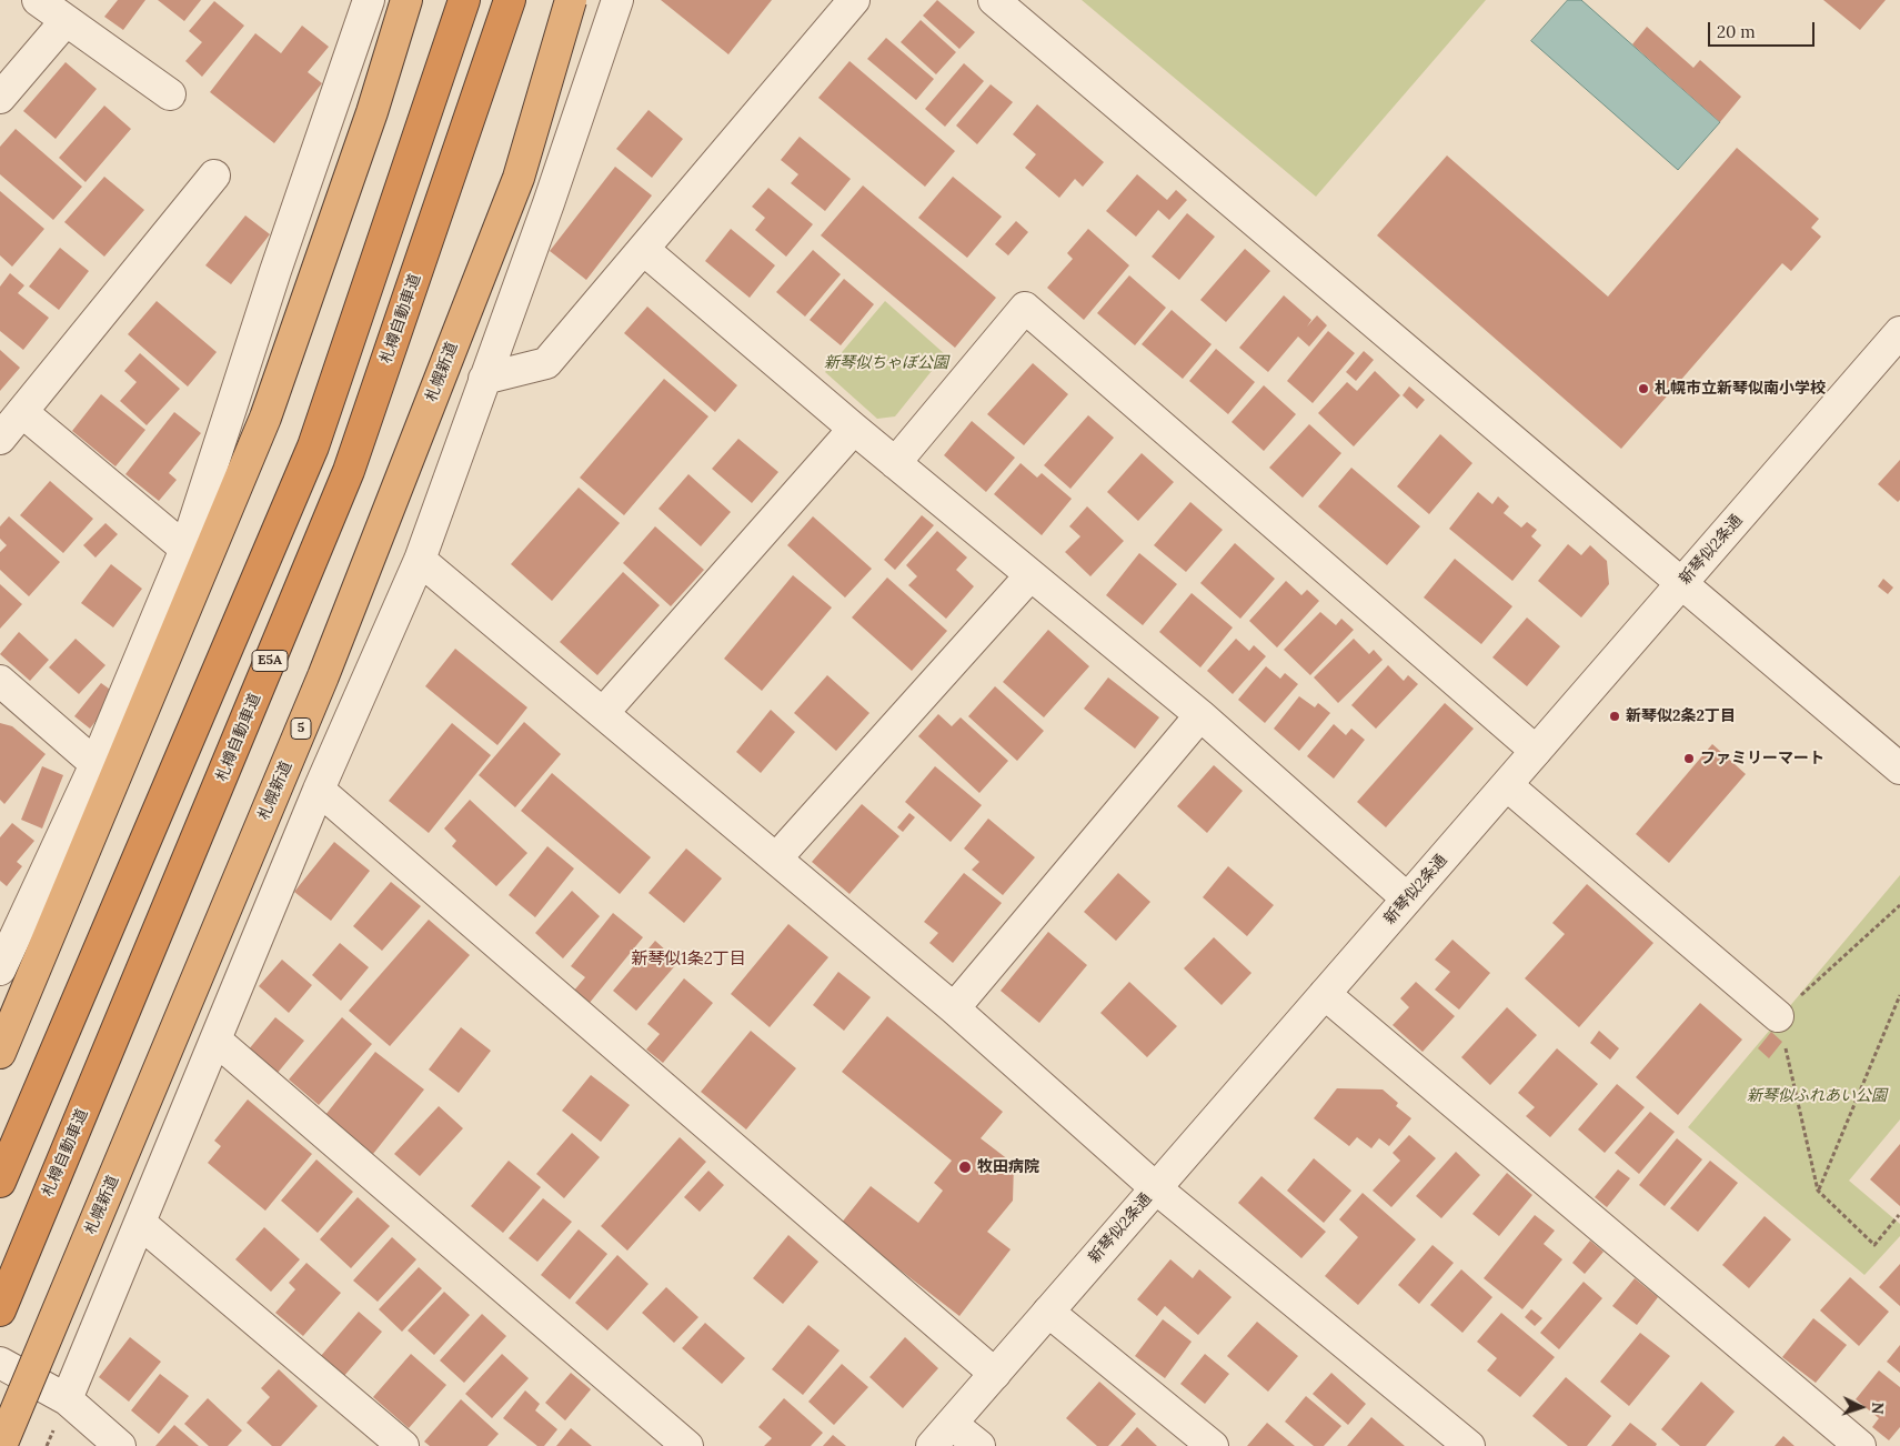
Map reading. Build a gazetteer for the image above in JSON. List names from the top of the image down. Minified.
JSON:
{"streets":{"highway":["札樽自動車道","札幌新道","E5A","5"],"street":["新琴似2条通"]},"districts":["新琴似1条2丁目"],"parks":["新琴似ちゃぼ公園","新琴似ふれあい公園"],"places":["札幌市立新琴似南小学校","新琴似2条2丁目","ファミリーマート","牧田病院"],"scale_bar":"20 m","north":"right"}
